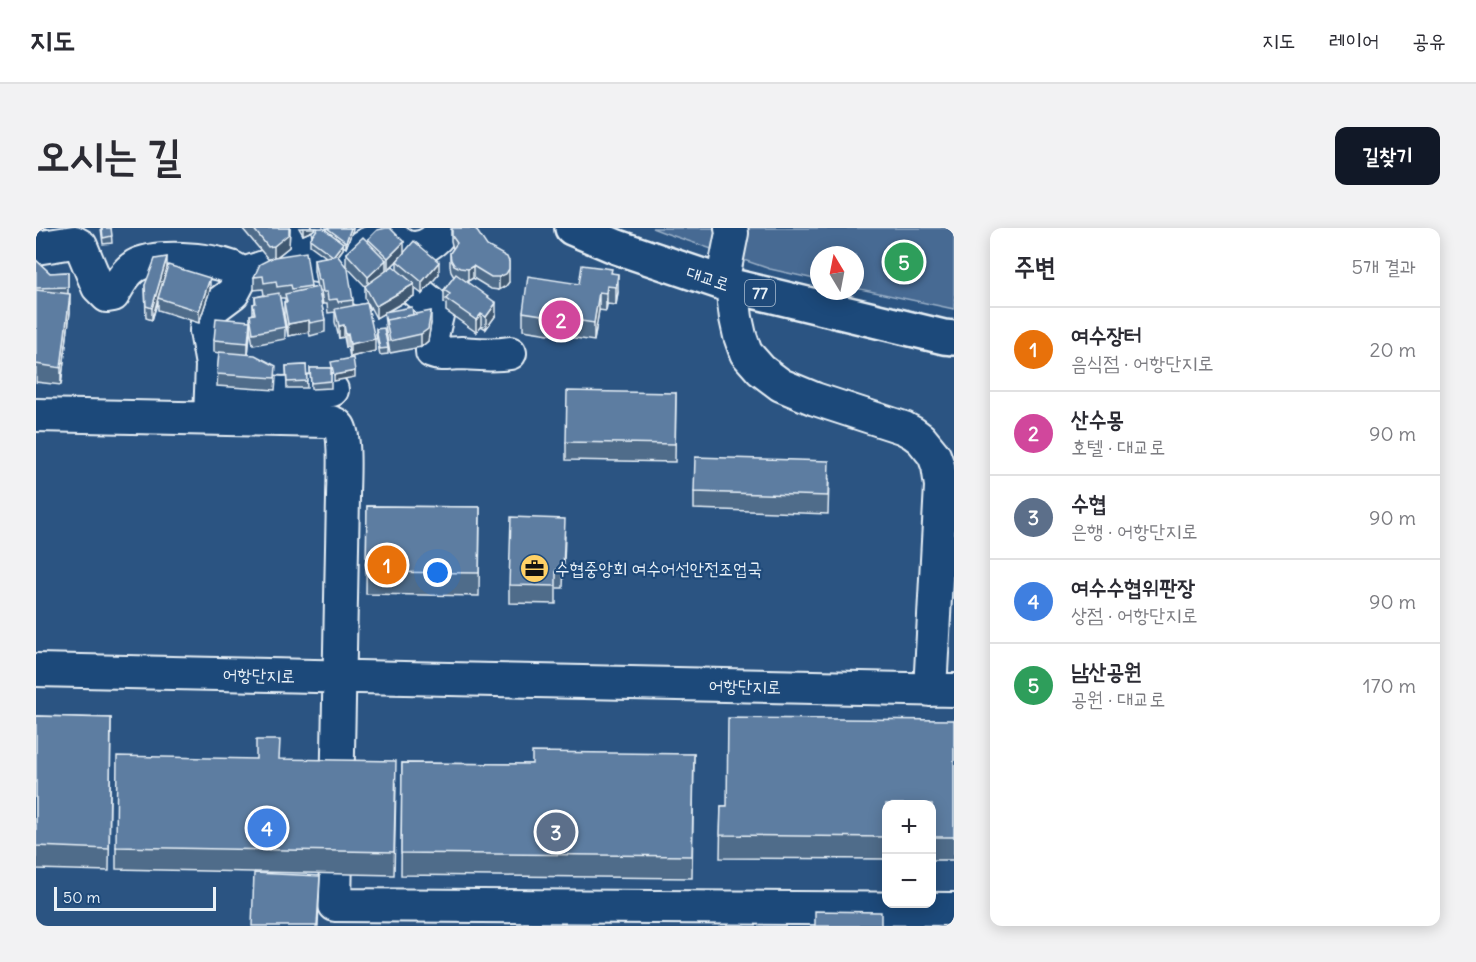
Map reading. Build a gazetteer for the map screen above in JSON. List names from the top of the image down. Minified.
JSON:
{"streets":{"main road":["대교로","77"],"street":["어항단지로"]},"crossings":[["대교로","어항단지로"]],"places":{"office":["수협중앙회 여수어선안전조업국"]},"scale_bar":"50 m","north":"top","page":{"header":"지도","nav":["지도","레이어","공유"],"buttons":"길찾기","title":"오시는 길","heading":["주변","5개 결과"],"pins":["5","2","1","4","3"],"list":[{"mark":"1","name":"여수장터","note":"음식점 · 어항단지로","value":"20 m"},{"mark":"2","name":"산수몽","note":"호텔 · 대교로","value":"90 m"},{"mark":"3","name":"수협","note":"은행 · 어항단지로","value":"90 m"},{"mark":"4","name":"여수수협위판장","note":"상점 · 어항단지로","value":"90 m"},{"mark":"5","name":"남산공원","note":"공원 · 대교로","value":"170 m"}],"map_buttons":["+","−"],"scale":"50 m"}}
